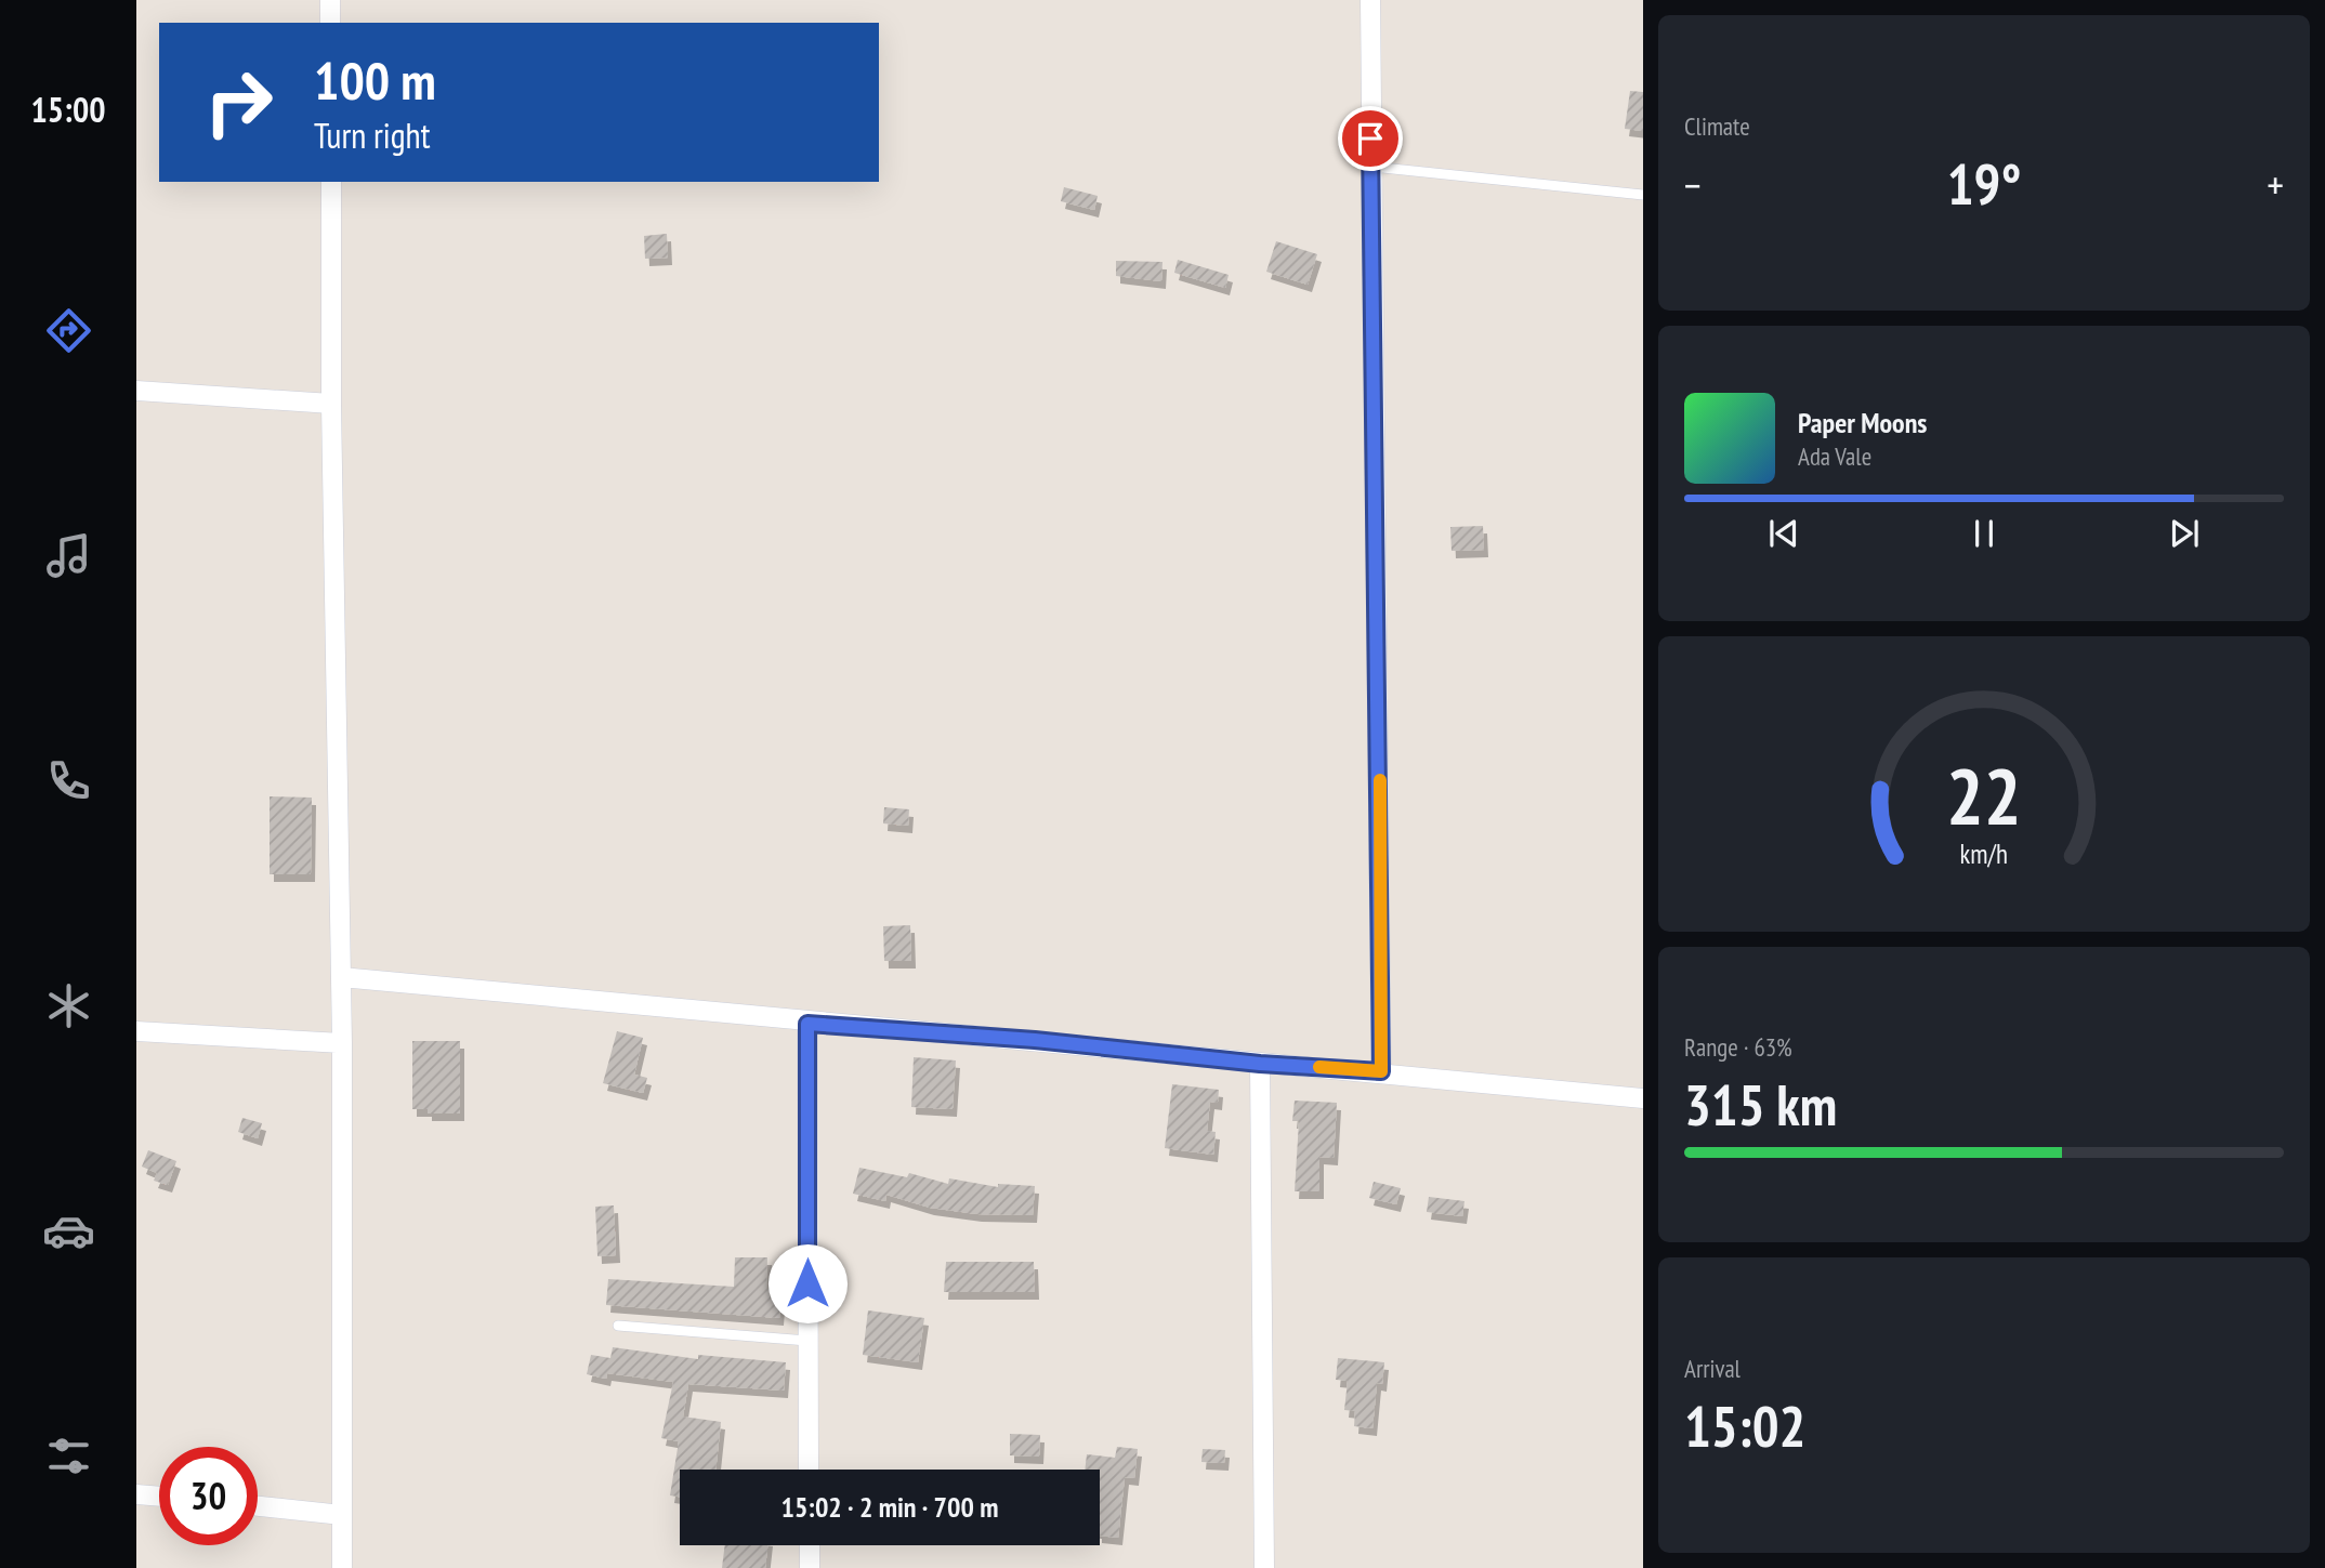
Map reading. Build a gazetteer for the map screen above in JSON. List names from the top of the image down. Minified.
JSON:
{"page":{"tabs":"15:00","tile":["Climate",["Range · 63%","315 km"],["Arrival","15:02"]],"turn":["100 m","Turn right"],"heat":["−","19°","+"],"song":["Paper Moons","Ada Vale"],"limit":"30","trip":"15:02 · 2 min · 700 m","gauge":["22","km/h"]}}
